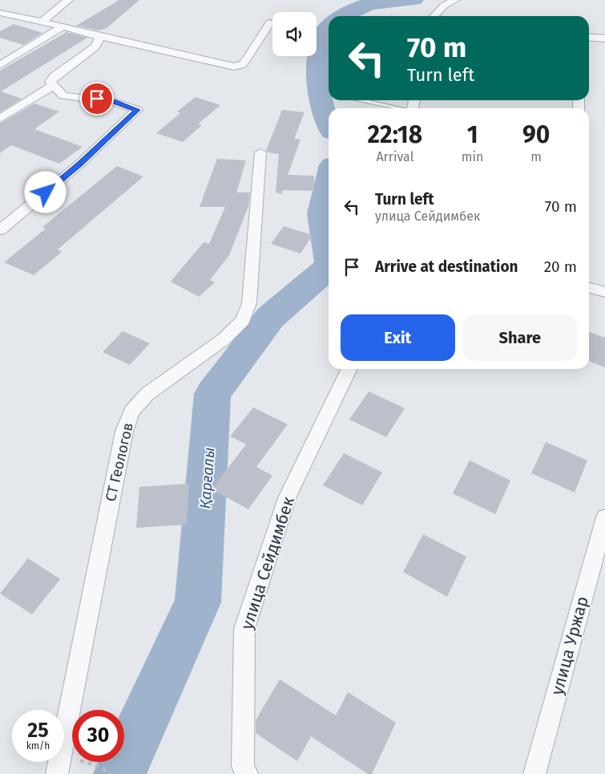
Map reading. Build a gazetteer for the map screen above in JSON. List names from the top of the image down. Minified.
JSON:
{"streets":{"street":["СТ Геологов","улица Сейдимбек","улица Уржар"]},"water":["Қарғалы"],"page":{"turn":["70 m","Turn left"],"eta":["22:18","Arrival","1","min","90","m"],"list":[{"name":"Turn left","note":"улица Сейдимбек","value":"70 m"},{"name":"Arrive at destination","value":"20 m"}],"buttons":["Exit","Share"],"speed":"25 km/h","limit":"30"}}
